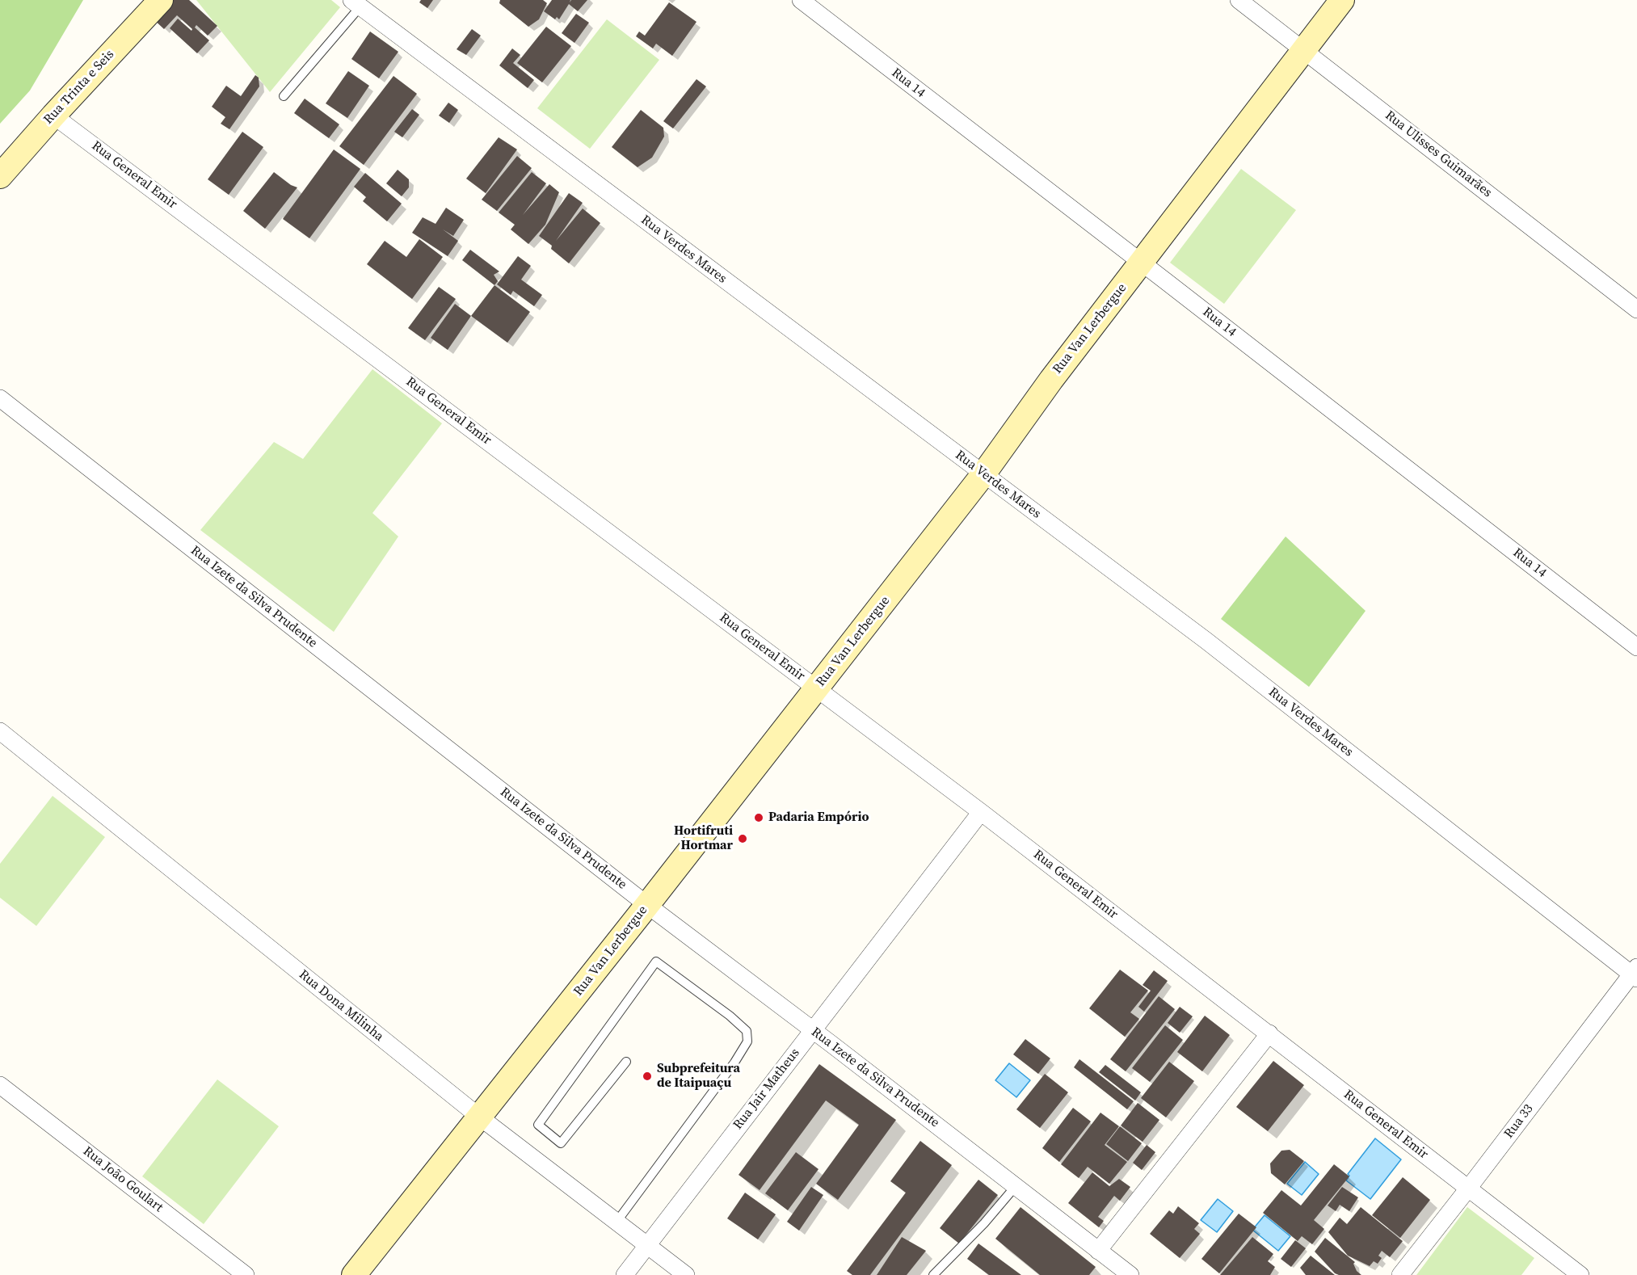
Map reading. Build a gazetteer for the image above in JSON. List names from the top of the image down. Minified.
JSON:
{"streets":{"street":["Rua 14","Rua Trinta e Seis","Rua Ulisses Guimarães","Rua General Emir","Rua Verdes Mares","Rua Van Lerbergue","Rua Izete da Silva Prudente","Rua Dona Milinha","Rua Jair Matheus","Rua 33","Rua João Goulart"]},"crossings":[["Rua 14","Rua Van Lerbergue"],["Rua Trinta e Seis","Rua General Emir"],["Rua Ulisses Guimarães","Rua Van Lerbergue"],["Rua General Emir","Rua Van Lerbergue"],["Rua General Emir","Rua Jair Matheus"],["Rua General Emir","Rua 33"],["Rua Verdes Mares","Rua Van Lerbergue"],["Rua Verdes Mares","Rua 33"],["Rua Van Lerbergue","Rua Izete da Silva Prudente"],["Rua Van Lerbergue","Rua Dona Milinha"],["Rua Izete da Silva Prudente","Rua Jair Matheus"],["Rua Dona Milinha","Rua Jair Matheus"]],"places":["Padaria Empório","Hortifruti Hortmar","Subprefeitura de Itaipuaçu"]}
